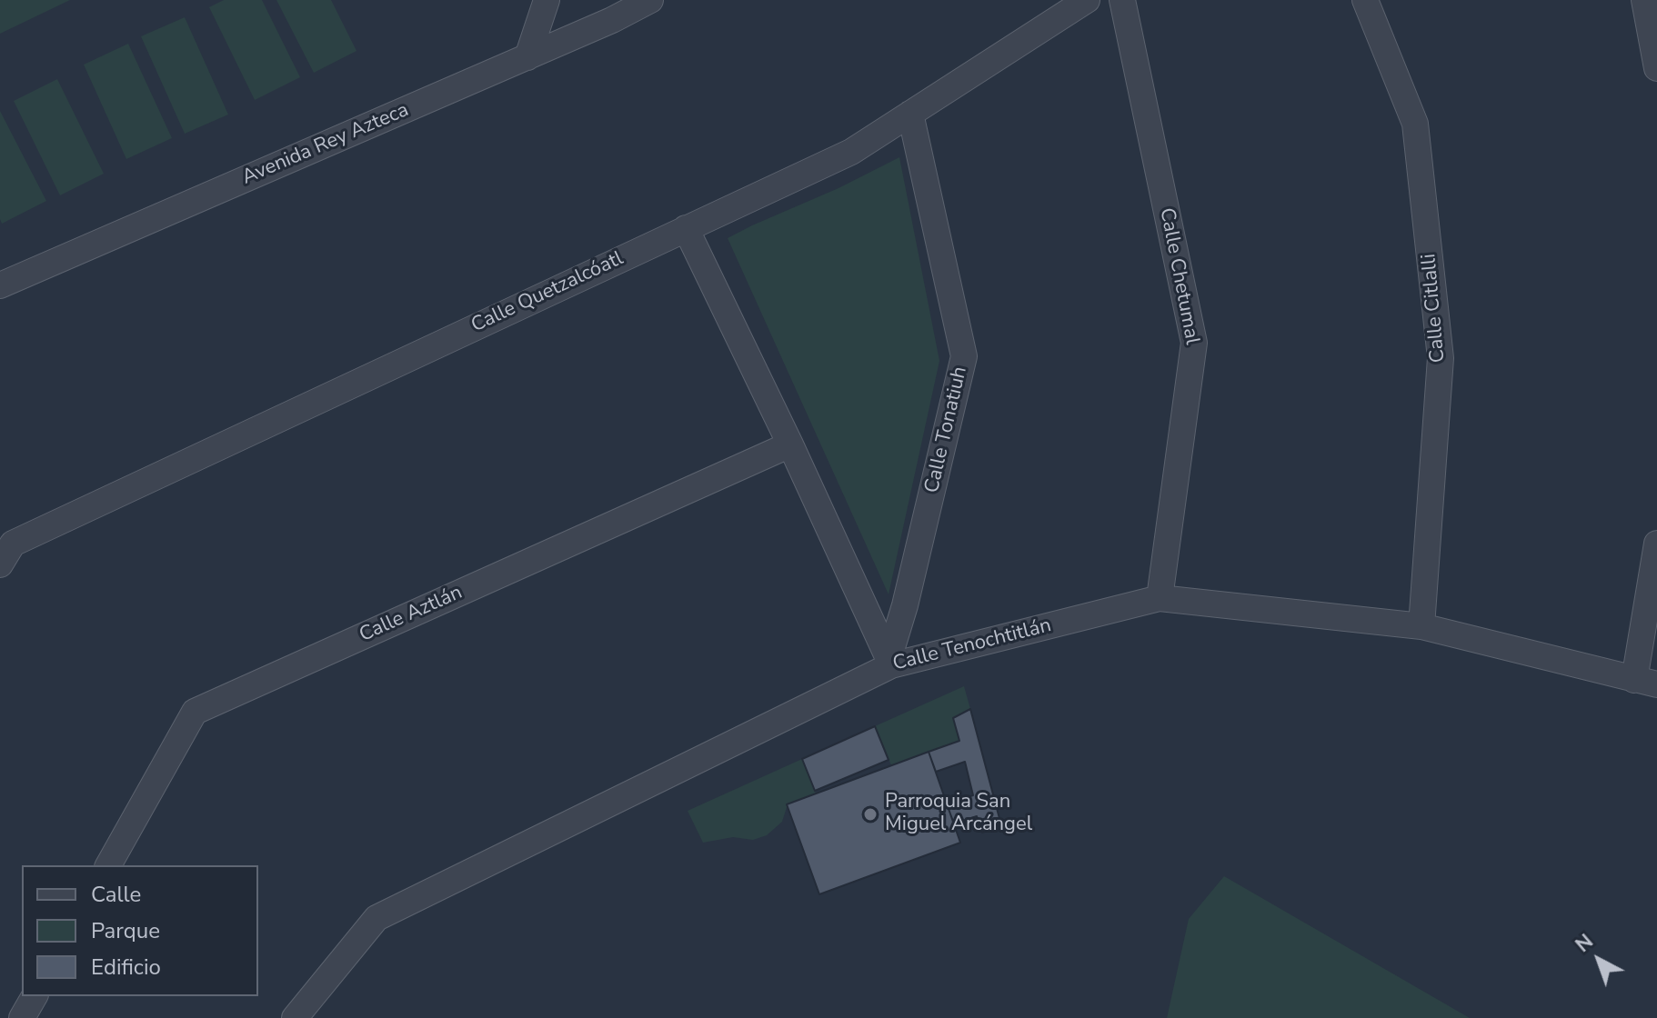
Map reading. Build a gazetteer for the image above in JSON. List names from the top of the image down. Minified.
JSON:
{"streets":{"street":["Avenida Rey Azteca","Calle Chetumal","Calle Quetzalcóatl","Calle Citlalli","Calle Tonatiuh","Calle Aztlán","Calle Tenochtitlán"]},"crossings":[["Calle Chetumal","Calle Tenochtitlán"],["Calle Quetzalcóatl","Calle Tonatiuh"],["Calle Citlalli","Calle Tenochtitlán"],["Calle Tonatiuh","Calle Tenochtitlán"]],"places":["Parroquia San Miguel Arcángel"],"legend":["Calle","Parque","Edificio"],"north":"top left"}
